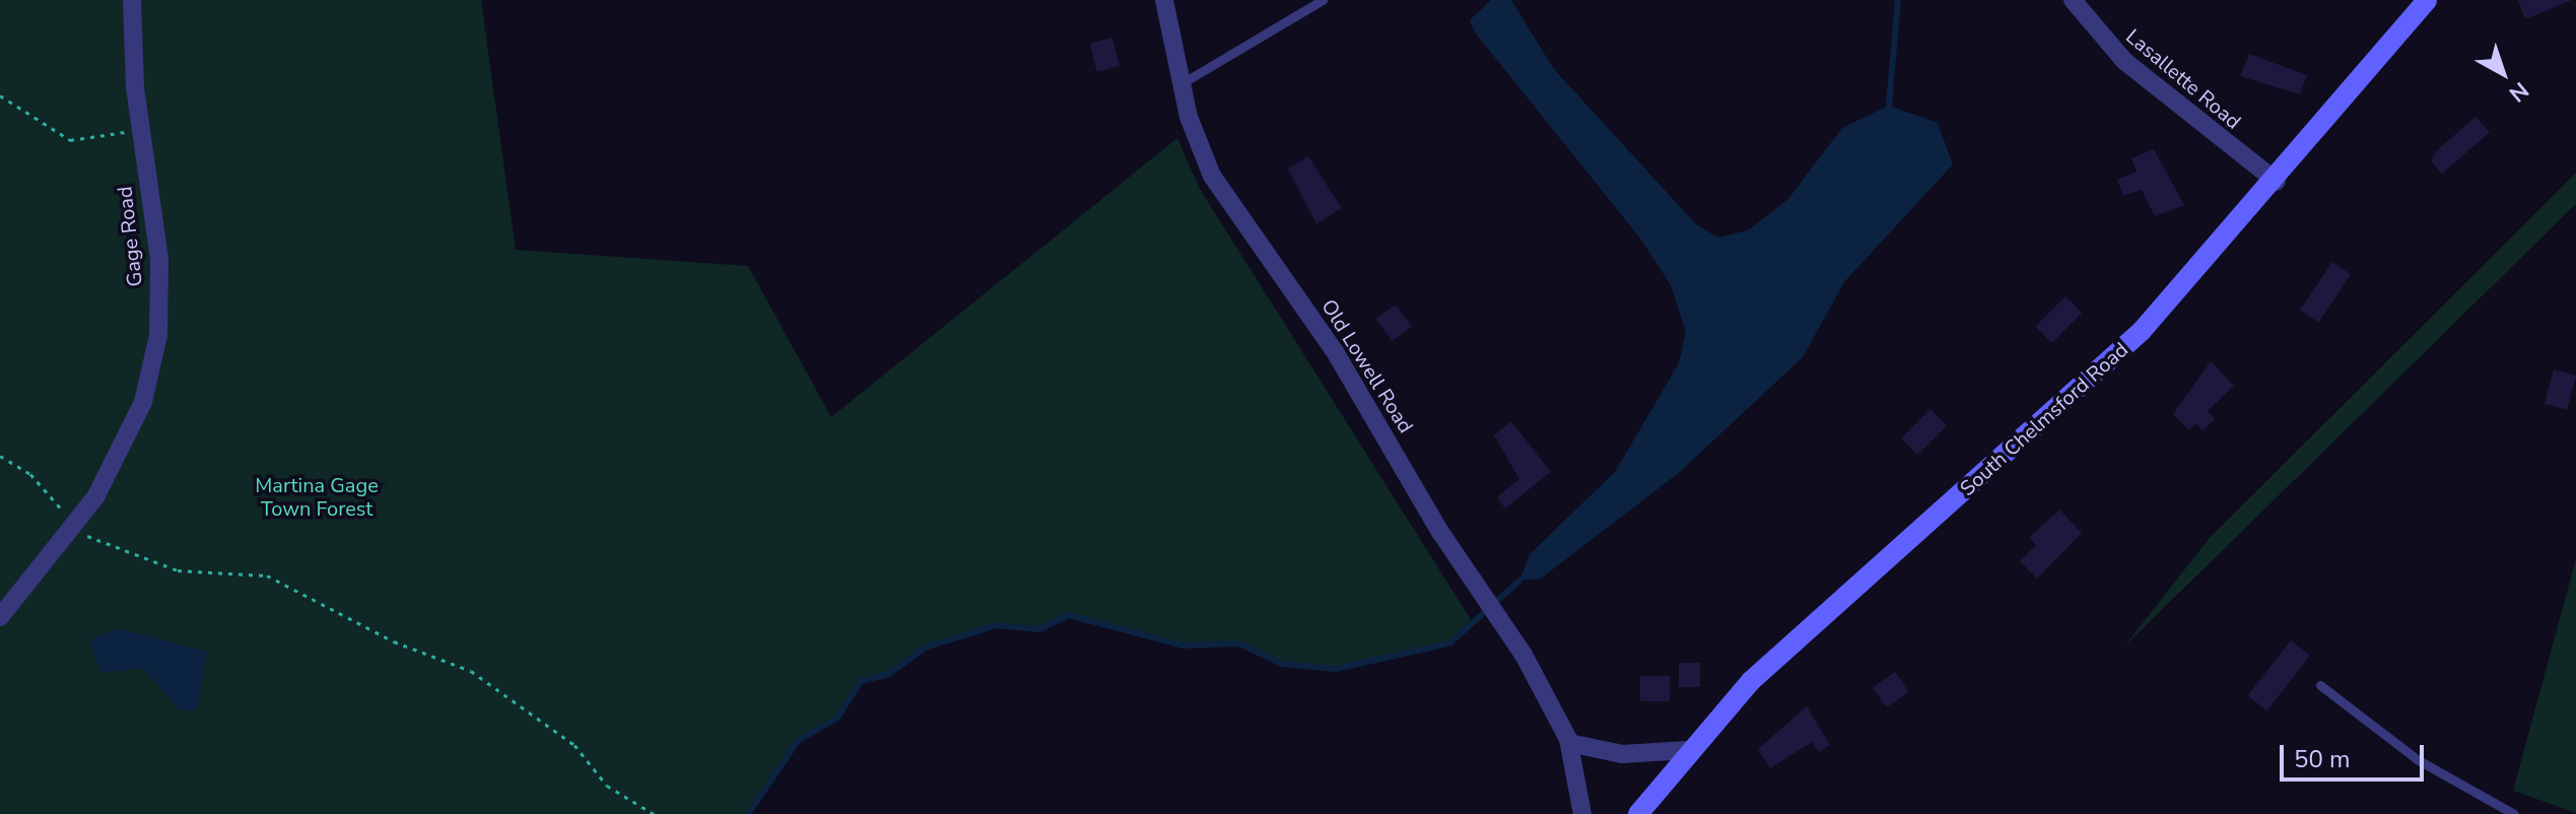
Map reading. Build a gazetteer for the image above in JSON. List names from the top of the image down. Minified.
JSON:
{"streets":{"main road":["South Chelmsford Road"],"street":["Lasallette Road","Gage Road","Old Lowell Road"]},"crossings":[["Lasallette Road","South Chelmsford Road"]],"parks":["Martina Gage Town Forest"],"scale_bar":"50 m","north":"bottom right"}
